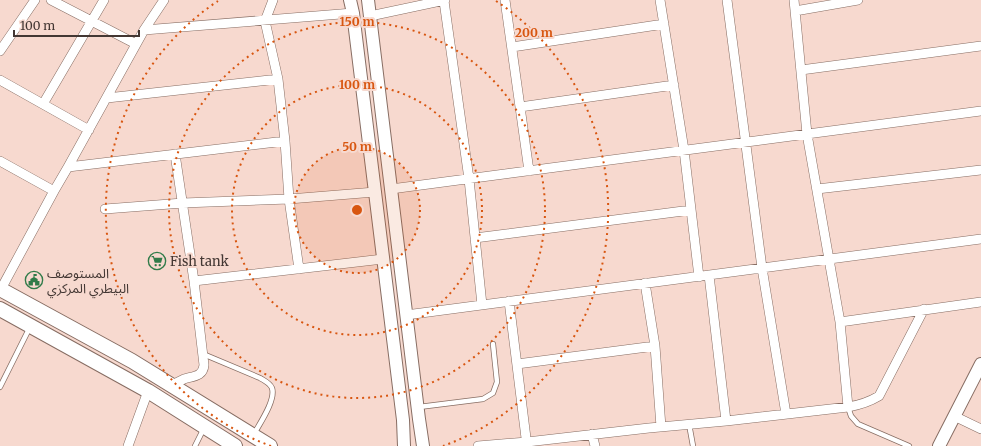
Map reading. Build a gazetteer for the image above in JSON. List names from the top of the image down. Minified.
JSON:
{"places":{"supermarket":["Fish tank"],"public building":["المستوصف البيطري المركزي"]},"scale_bar":"100 m","rings":["150 m","200 m","100 m","50 m"]}
